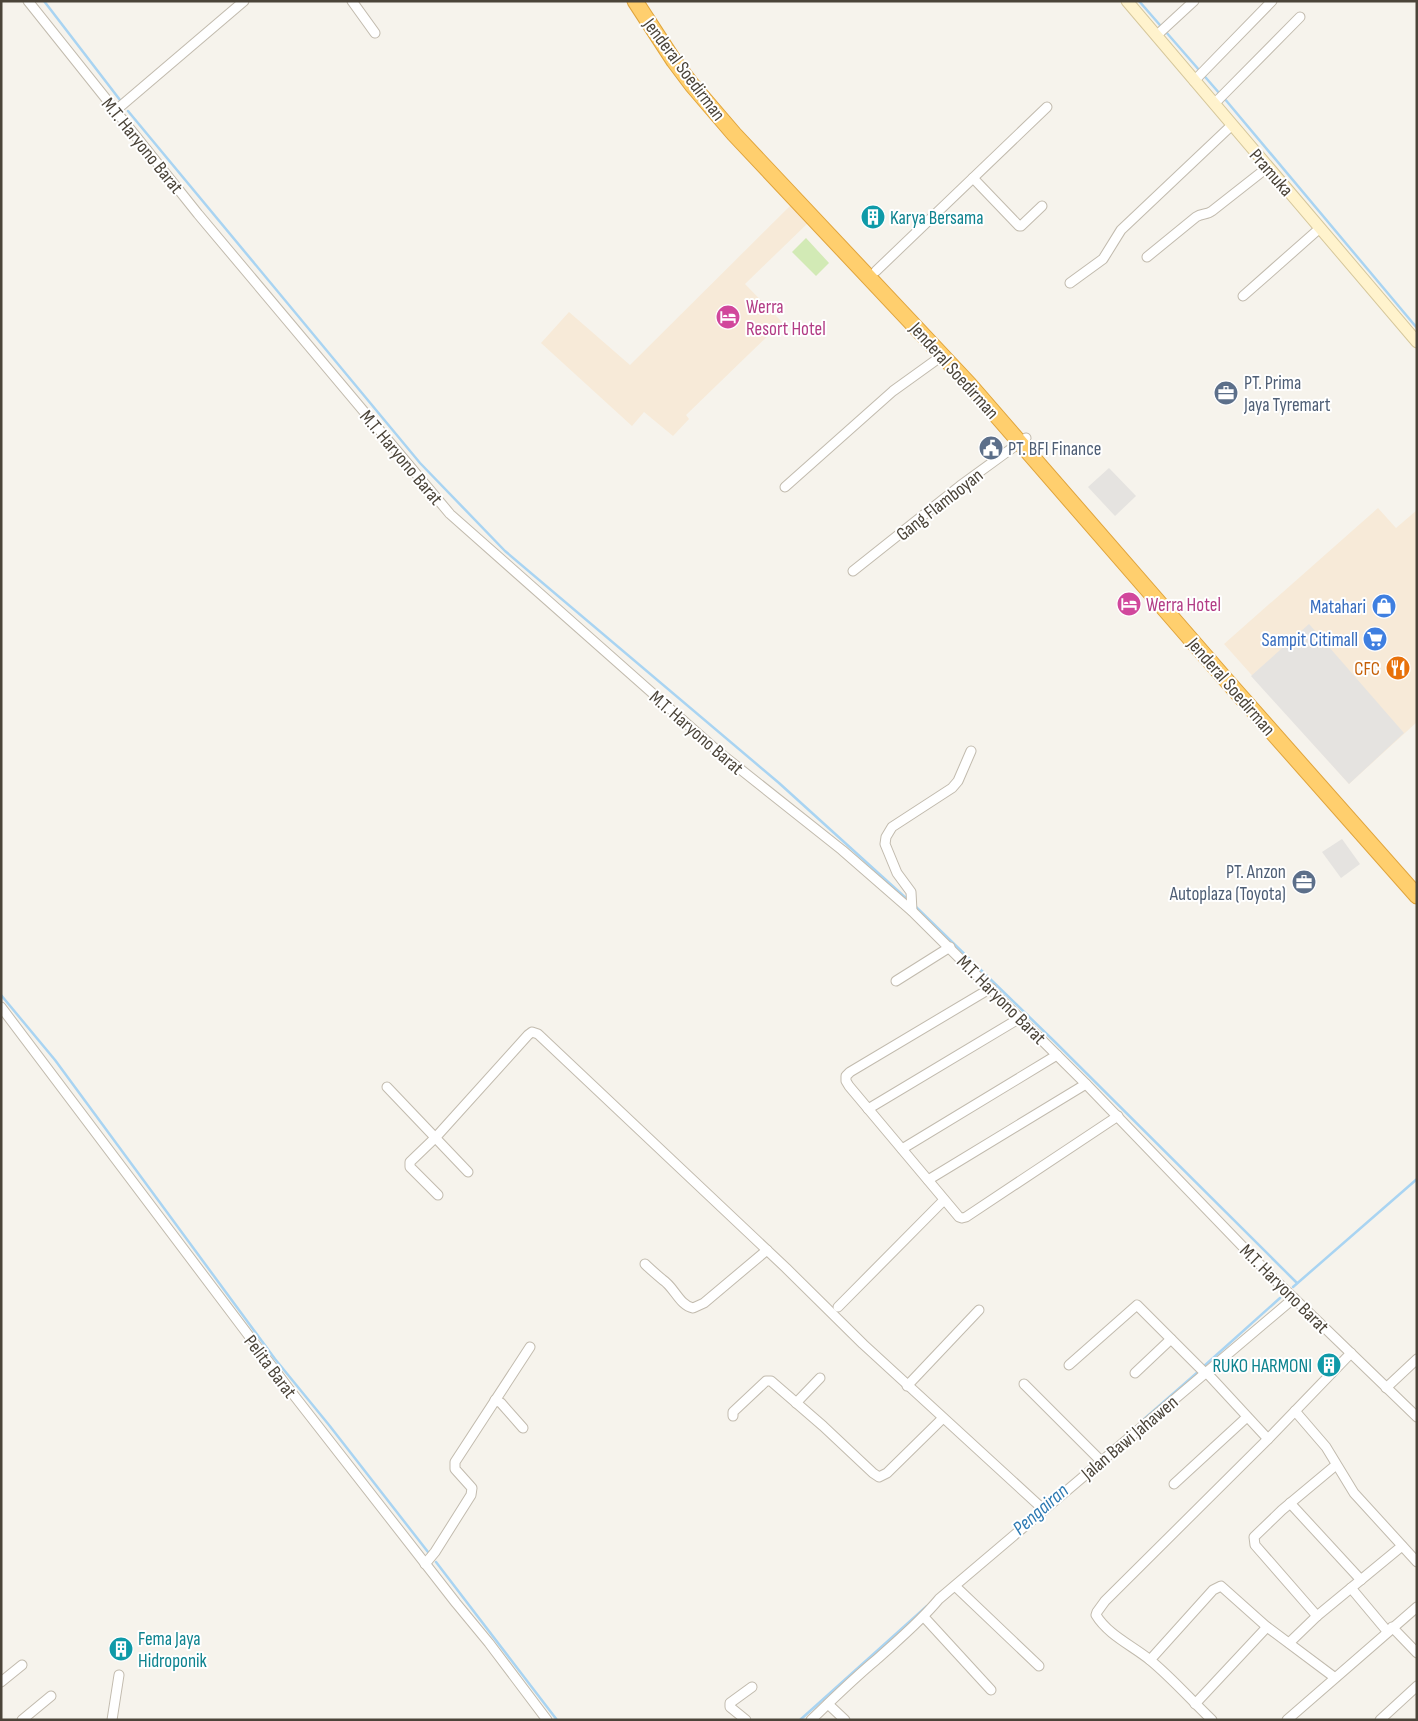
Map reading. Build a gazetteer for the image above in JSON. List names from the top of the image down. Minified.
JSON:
{"streets":{"highway":["Jenderal Soedirman"],"street":["M.T. Haryono Barat","Pramuka","Gang Flamboyan","Pelita Barat","Jalan Bawi Jahawen"]},"crossings":[["Jenderal Soedirman","Gang Flamboyan"],["M.T. Haryono Barat","Jalan Bawi Jahawen"]],"water":["Pengairan"],"places":{"building":["Karya Bersama","RUKO HARMONI","Fema Jaya Hidroponik"],"hotel":["Werra Resort Hotel","Werra Hotel"],"office":["PT. Prima Jaya Tyremart","PT. Anzon Autoplaza (Toyota)"],"public building":["PT. BFI Finance"],"shop":["Matahari"],"supermarket":["Sampit Citimall"],"restaurant":["CFC"]}}
